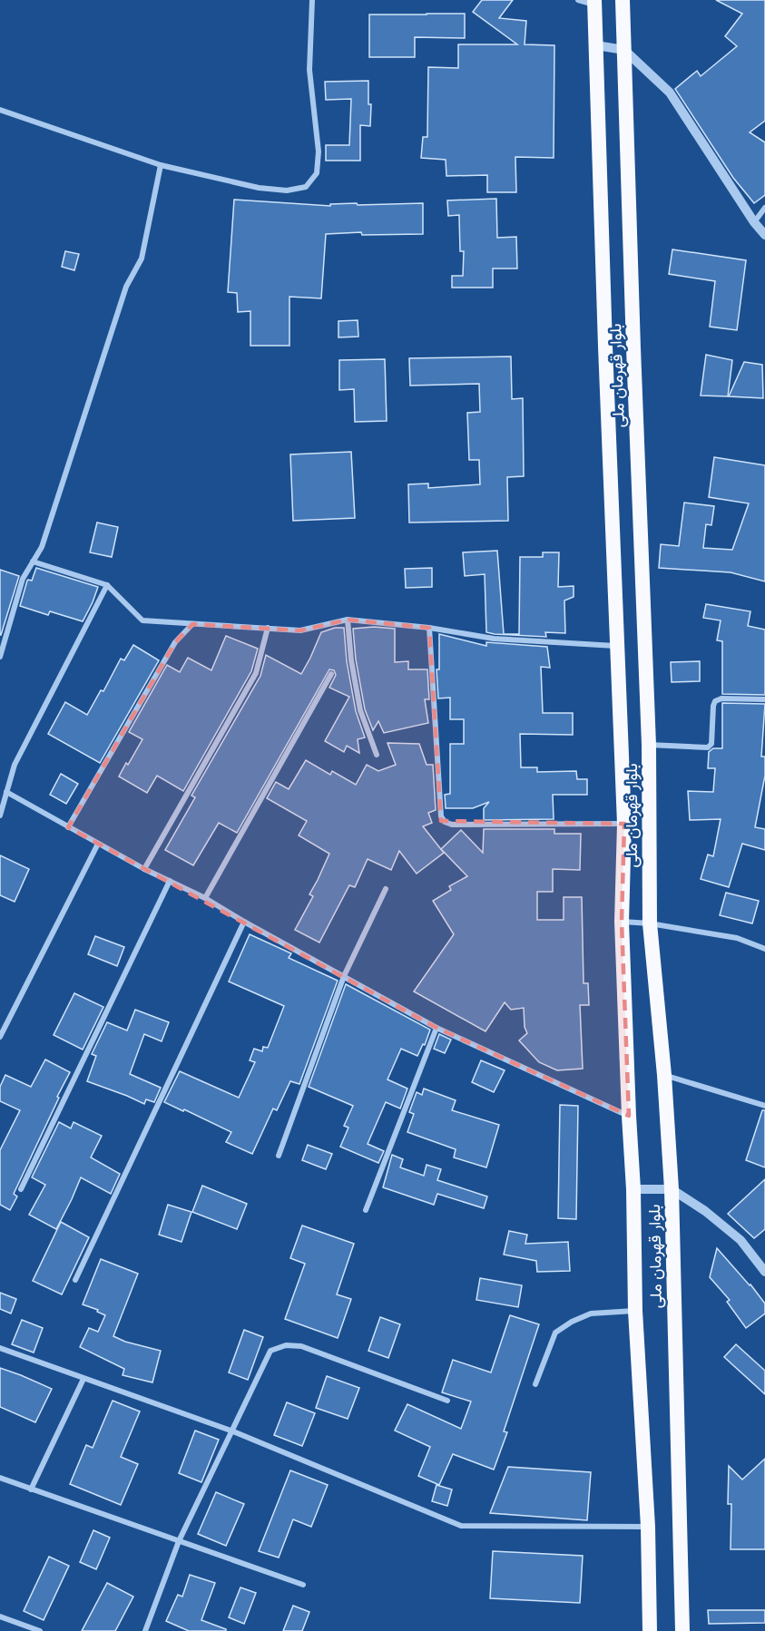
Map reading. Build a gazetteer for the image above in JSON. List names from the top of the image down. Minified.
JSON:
{"streets":{"highway":["بلوار قهرمان ملی"]}}
